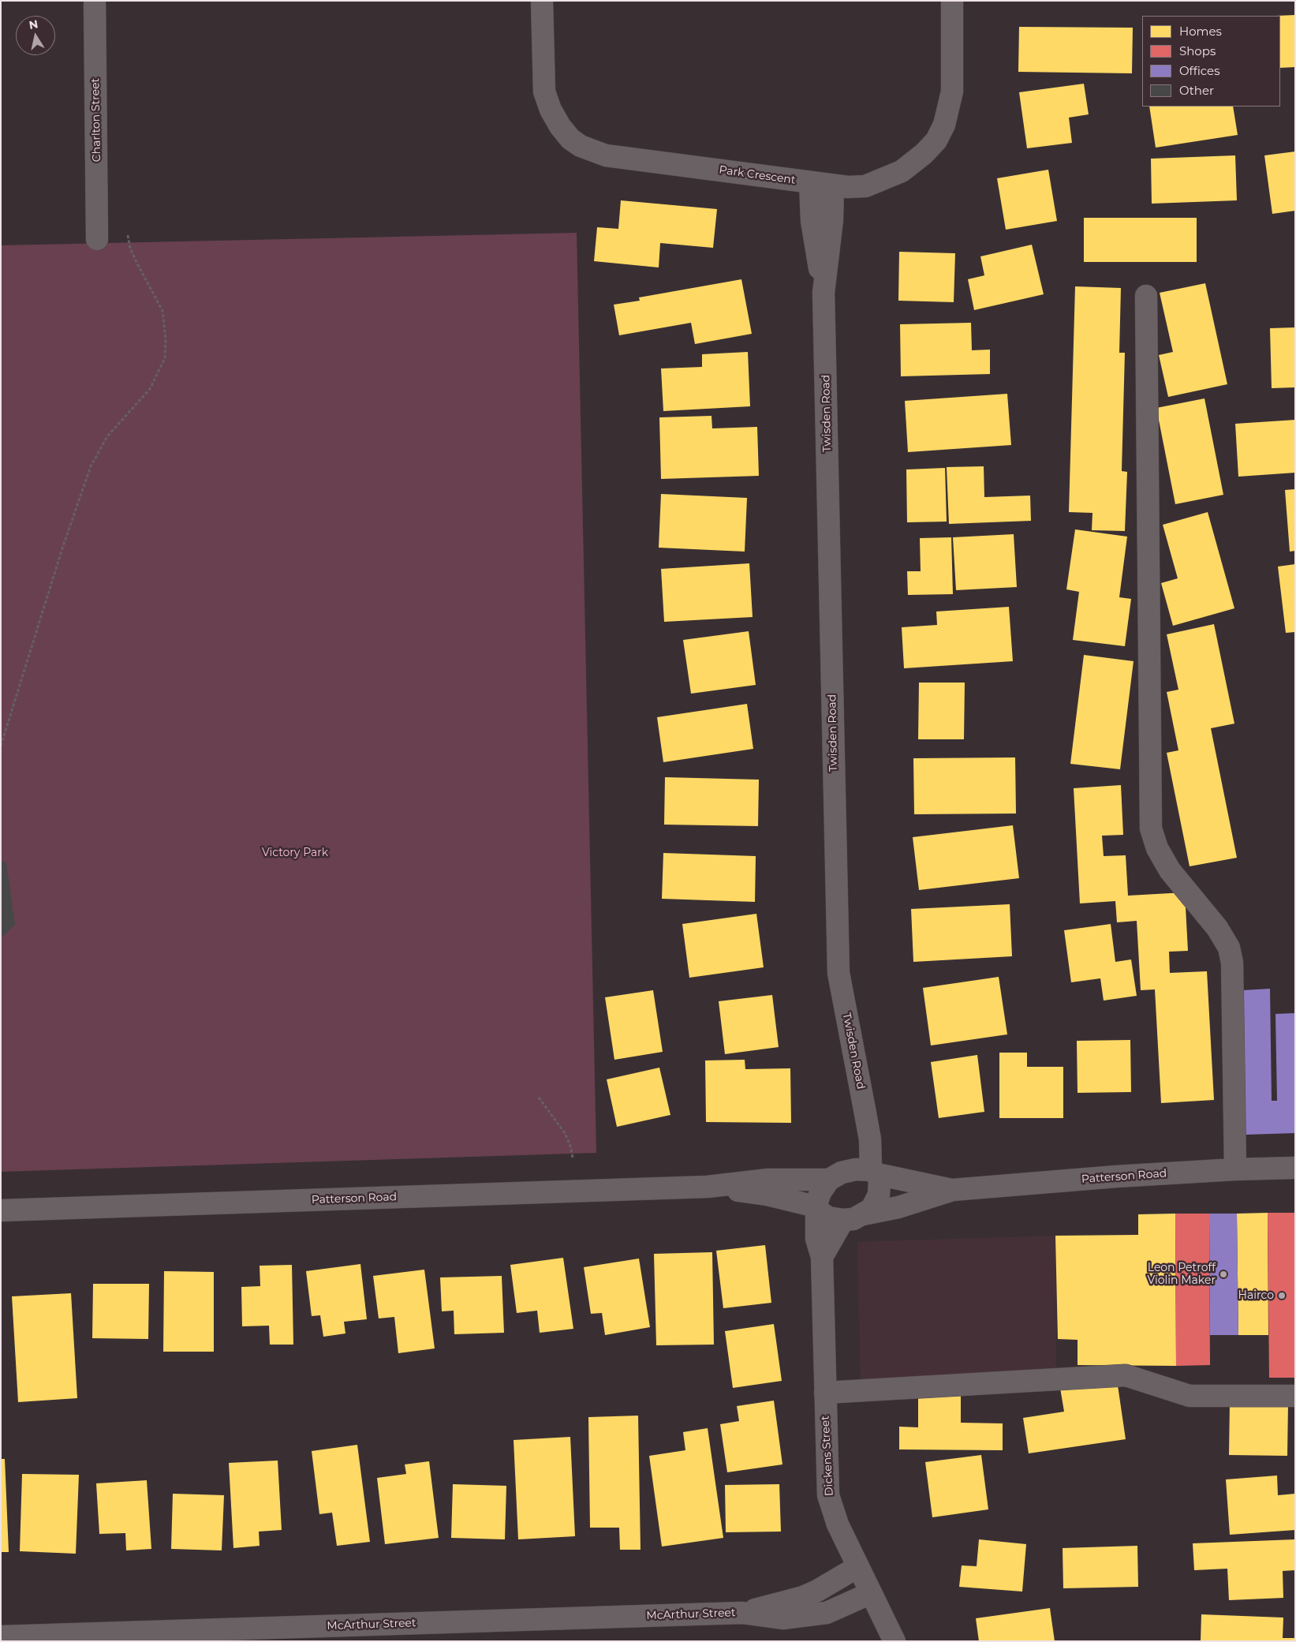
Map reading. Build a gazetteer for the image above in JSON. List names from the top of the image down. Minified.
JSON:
{"streets":{"street":["Charlton Street","Park Crescent","Twisden Road","Patterson Road","Dickens Street","McArthur Street"]},"crossings":[["Park Crescent","Twisden Road"],["Twisden Road","Patterson Road"],["Twisden Road","Dickens Street"],["Patterson Road","Dickens Street"],["Dickens Street","McArthur Street"]],"parks":["Victory Park"],"places":["Leon Petroff Violin Maker","Hairco"],"legend":["Homes","Shops","Offices","Other"],"north":"top"}
